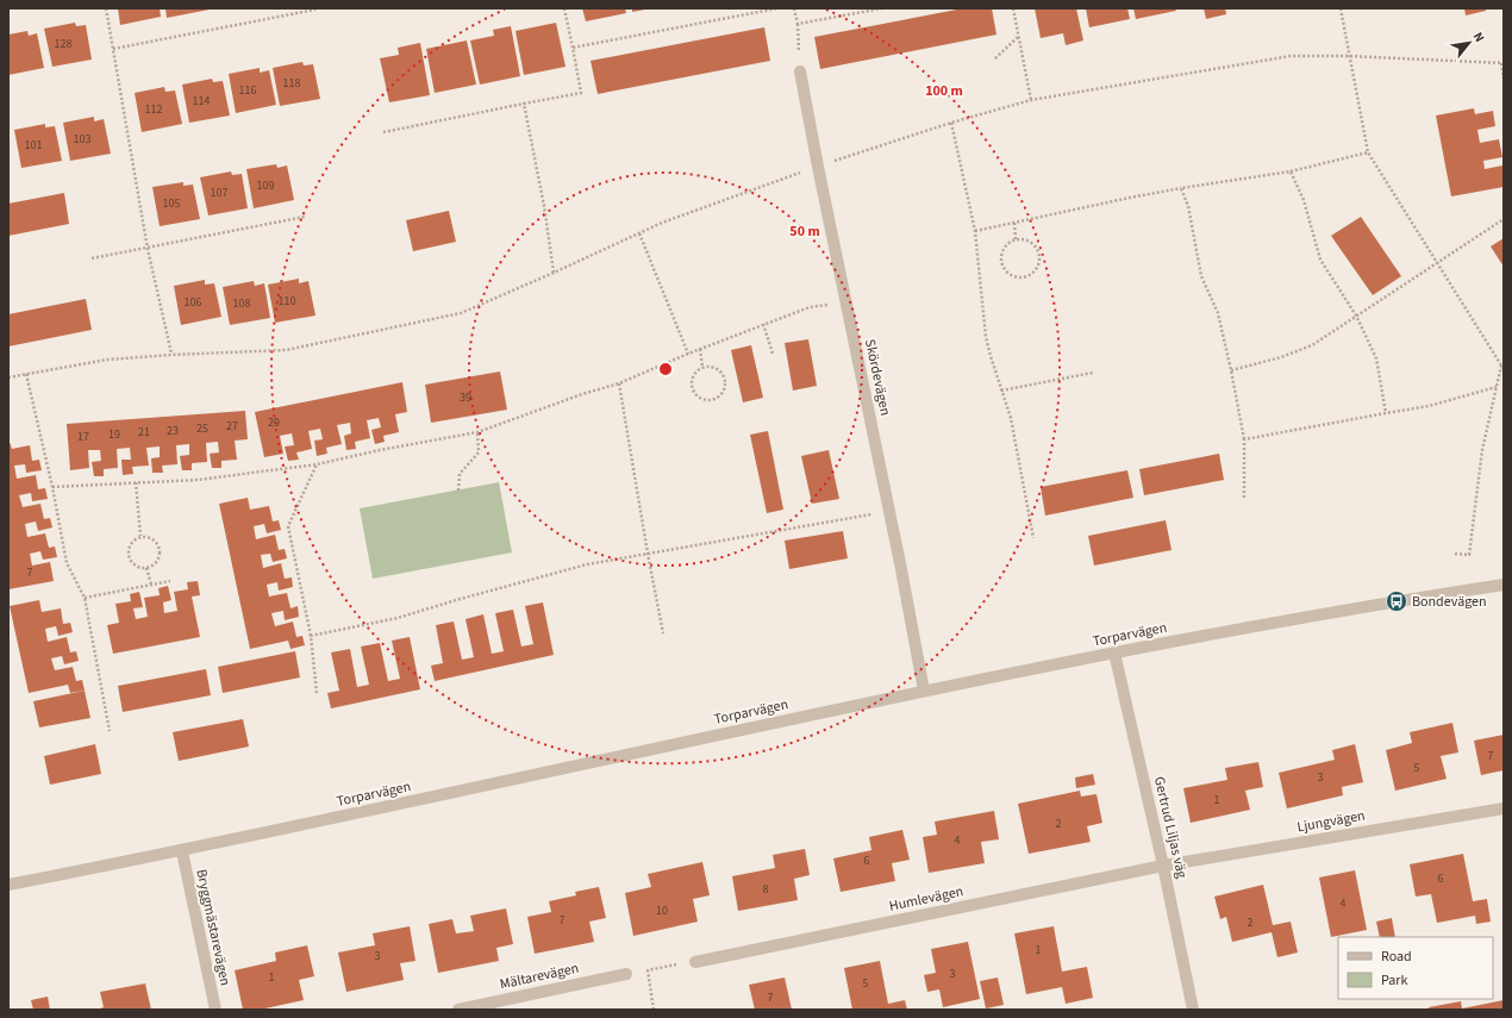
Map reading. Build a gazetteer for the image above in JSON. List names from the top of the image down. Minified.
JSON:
{"streets":{"street":["Skördevägen","Torparvägen","Ljungvägen","Gertrud Liljas väg","Humlevägen","Bryggmästarevägen","Mältarevägen"]},"crossings":[["Skördevägen","Torparvägen"],["Torparvägen","Gertrud Liljas väg"],["Torparvägen","Bryggmästarevägen"],["Ljungvägen","Gertrud Liljas väg"],["Ljungvägen","Humlevägen"],["Gertrud Liljas väg","Humlevägen"]],"places":{"bus stop":["Bondevägen"]},"house_numbers":["128","118","116","114","112","103","101","109","107","105","110","106","108","39","29","27","25","23","21","19","17","7","7","5","3","1","2","4","6","6","8","4","10","7","2","1","3","3","1","5","7"],"legend":["Road","Park"],"north":"top right","rings":["100 m","50 m"]}
